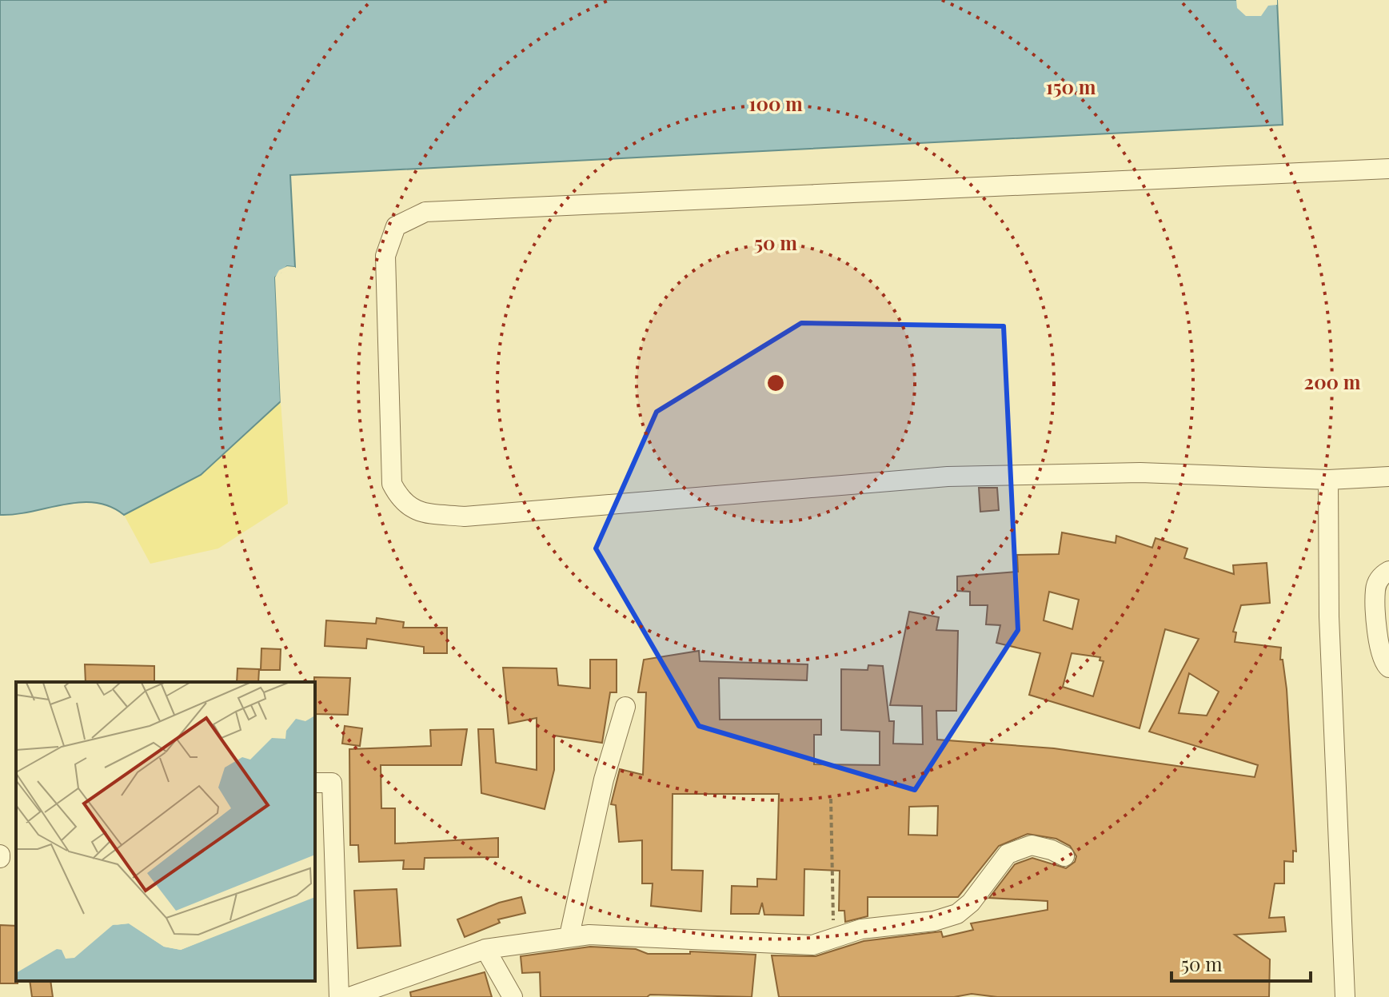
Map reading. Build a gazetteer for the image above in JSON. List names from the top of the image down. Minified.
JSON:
{"scale_bar":"50 m","rings":["150 m","100 m","50 m","200 m"]}
